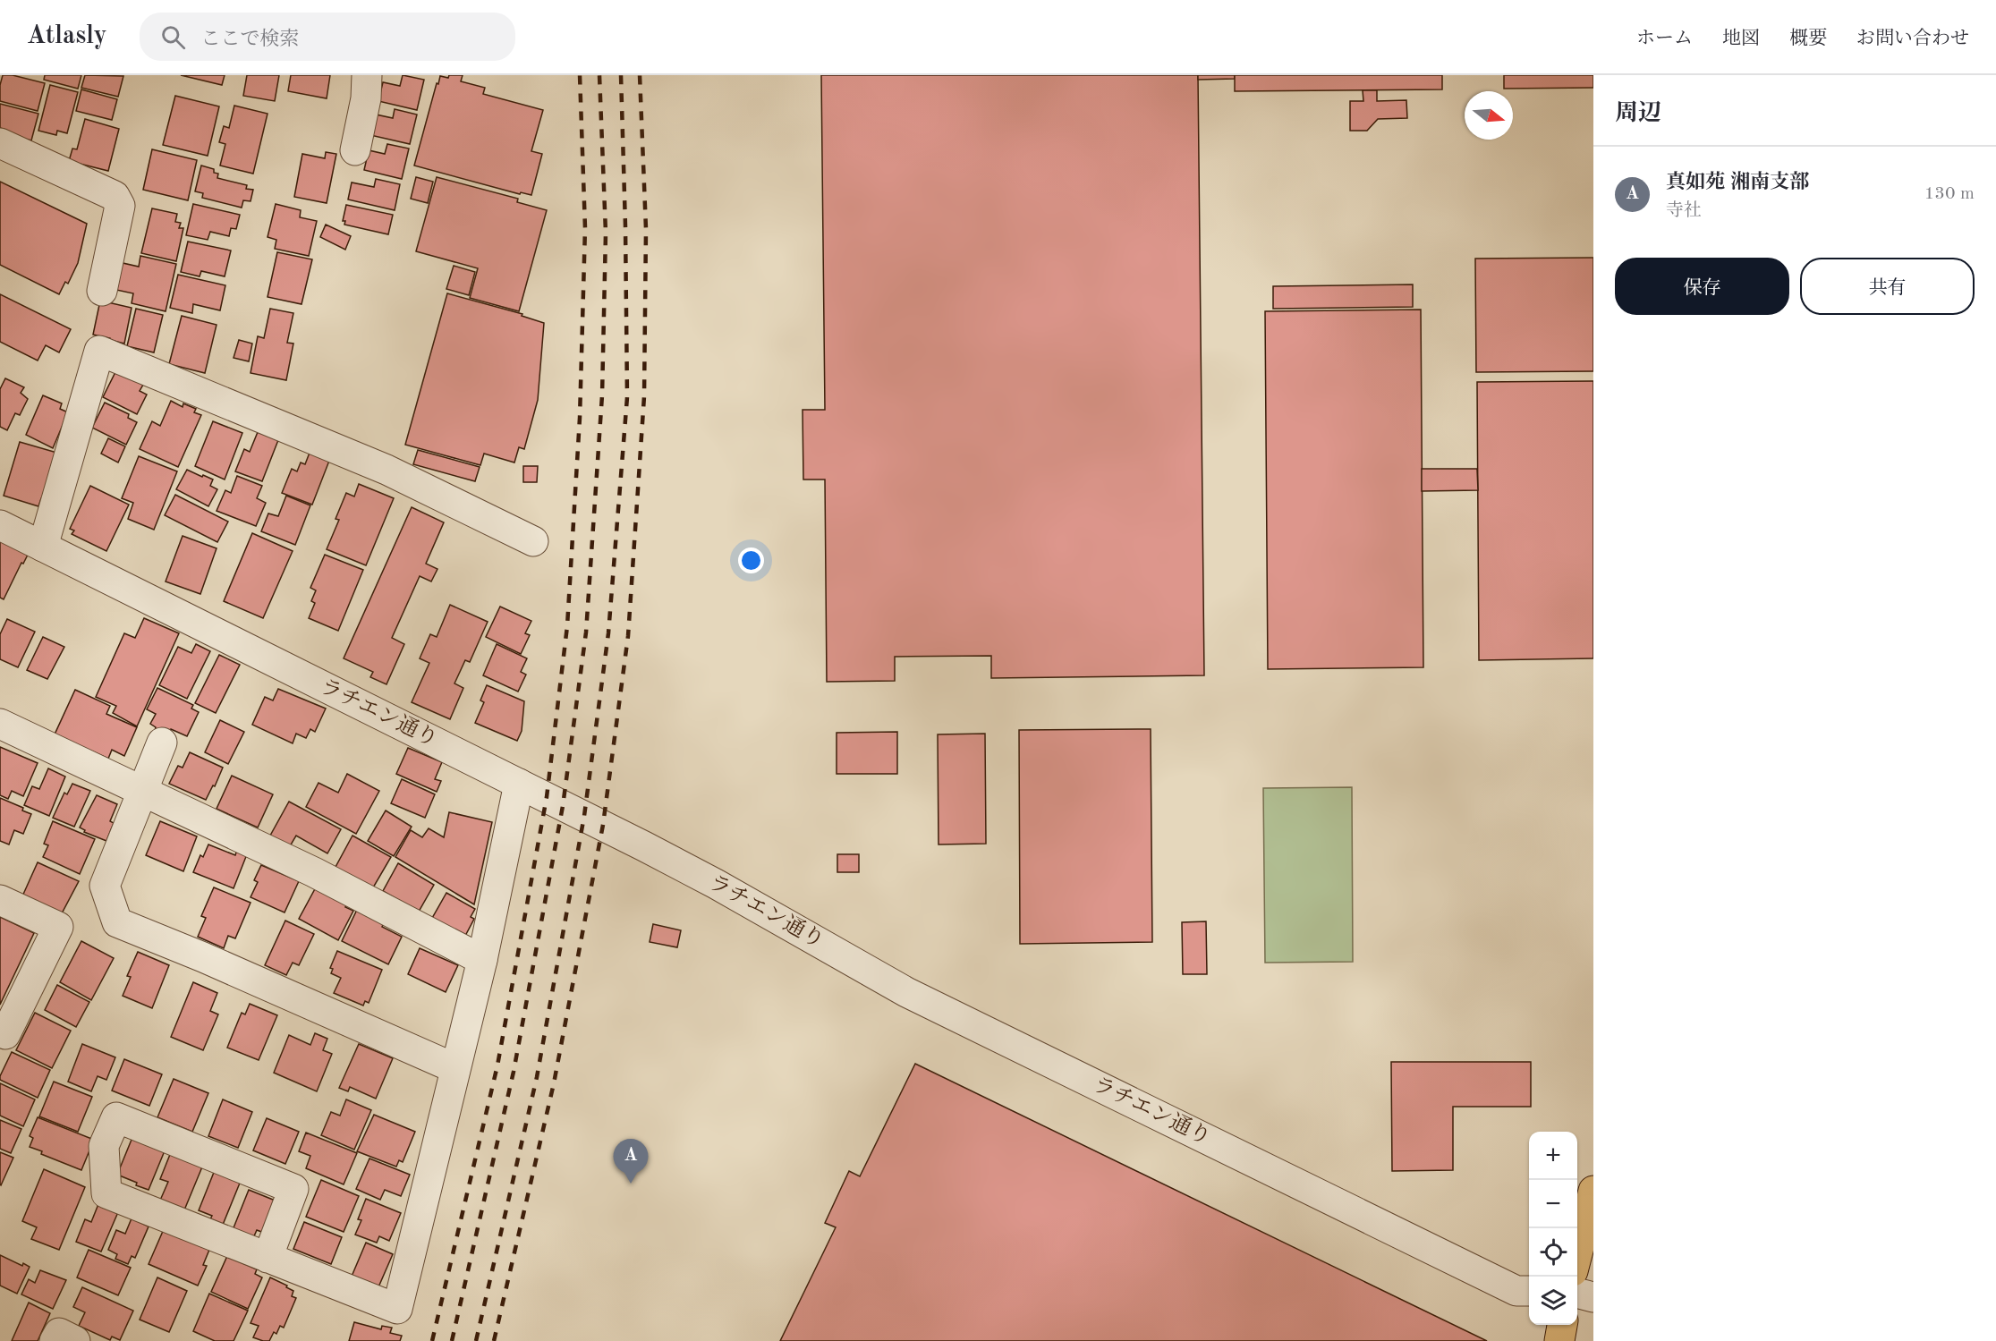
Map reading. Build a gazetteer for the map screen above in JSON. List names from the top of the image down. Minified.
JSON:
{"streets":{"street":["ラチエン通り"]},"north":"right","page":{"header":"Atlasly","search":"ここで検索","nav":["ホーム","地図","概要","お問い合わせ"],"heading":"周辺","list":[{"mark":"A","name":"真如苑 湘南支部","note":"寺社","value":"130 m"}],"buttons":["保存","共有"],"map_buttons":["+","−"],"pins":"A"}}
